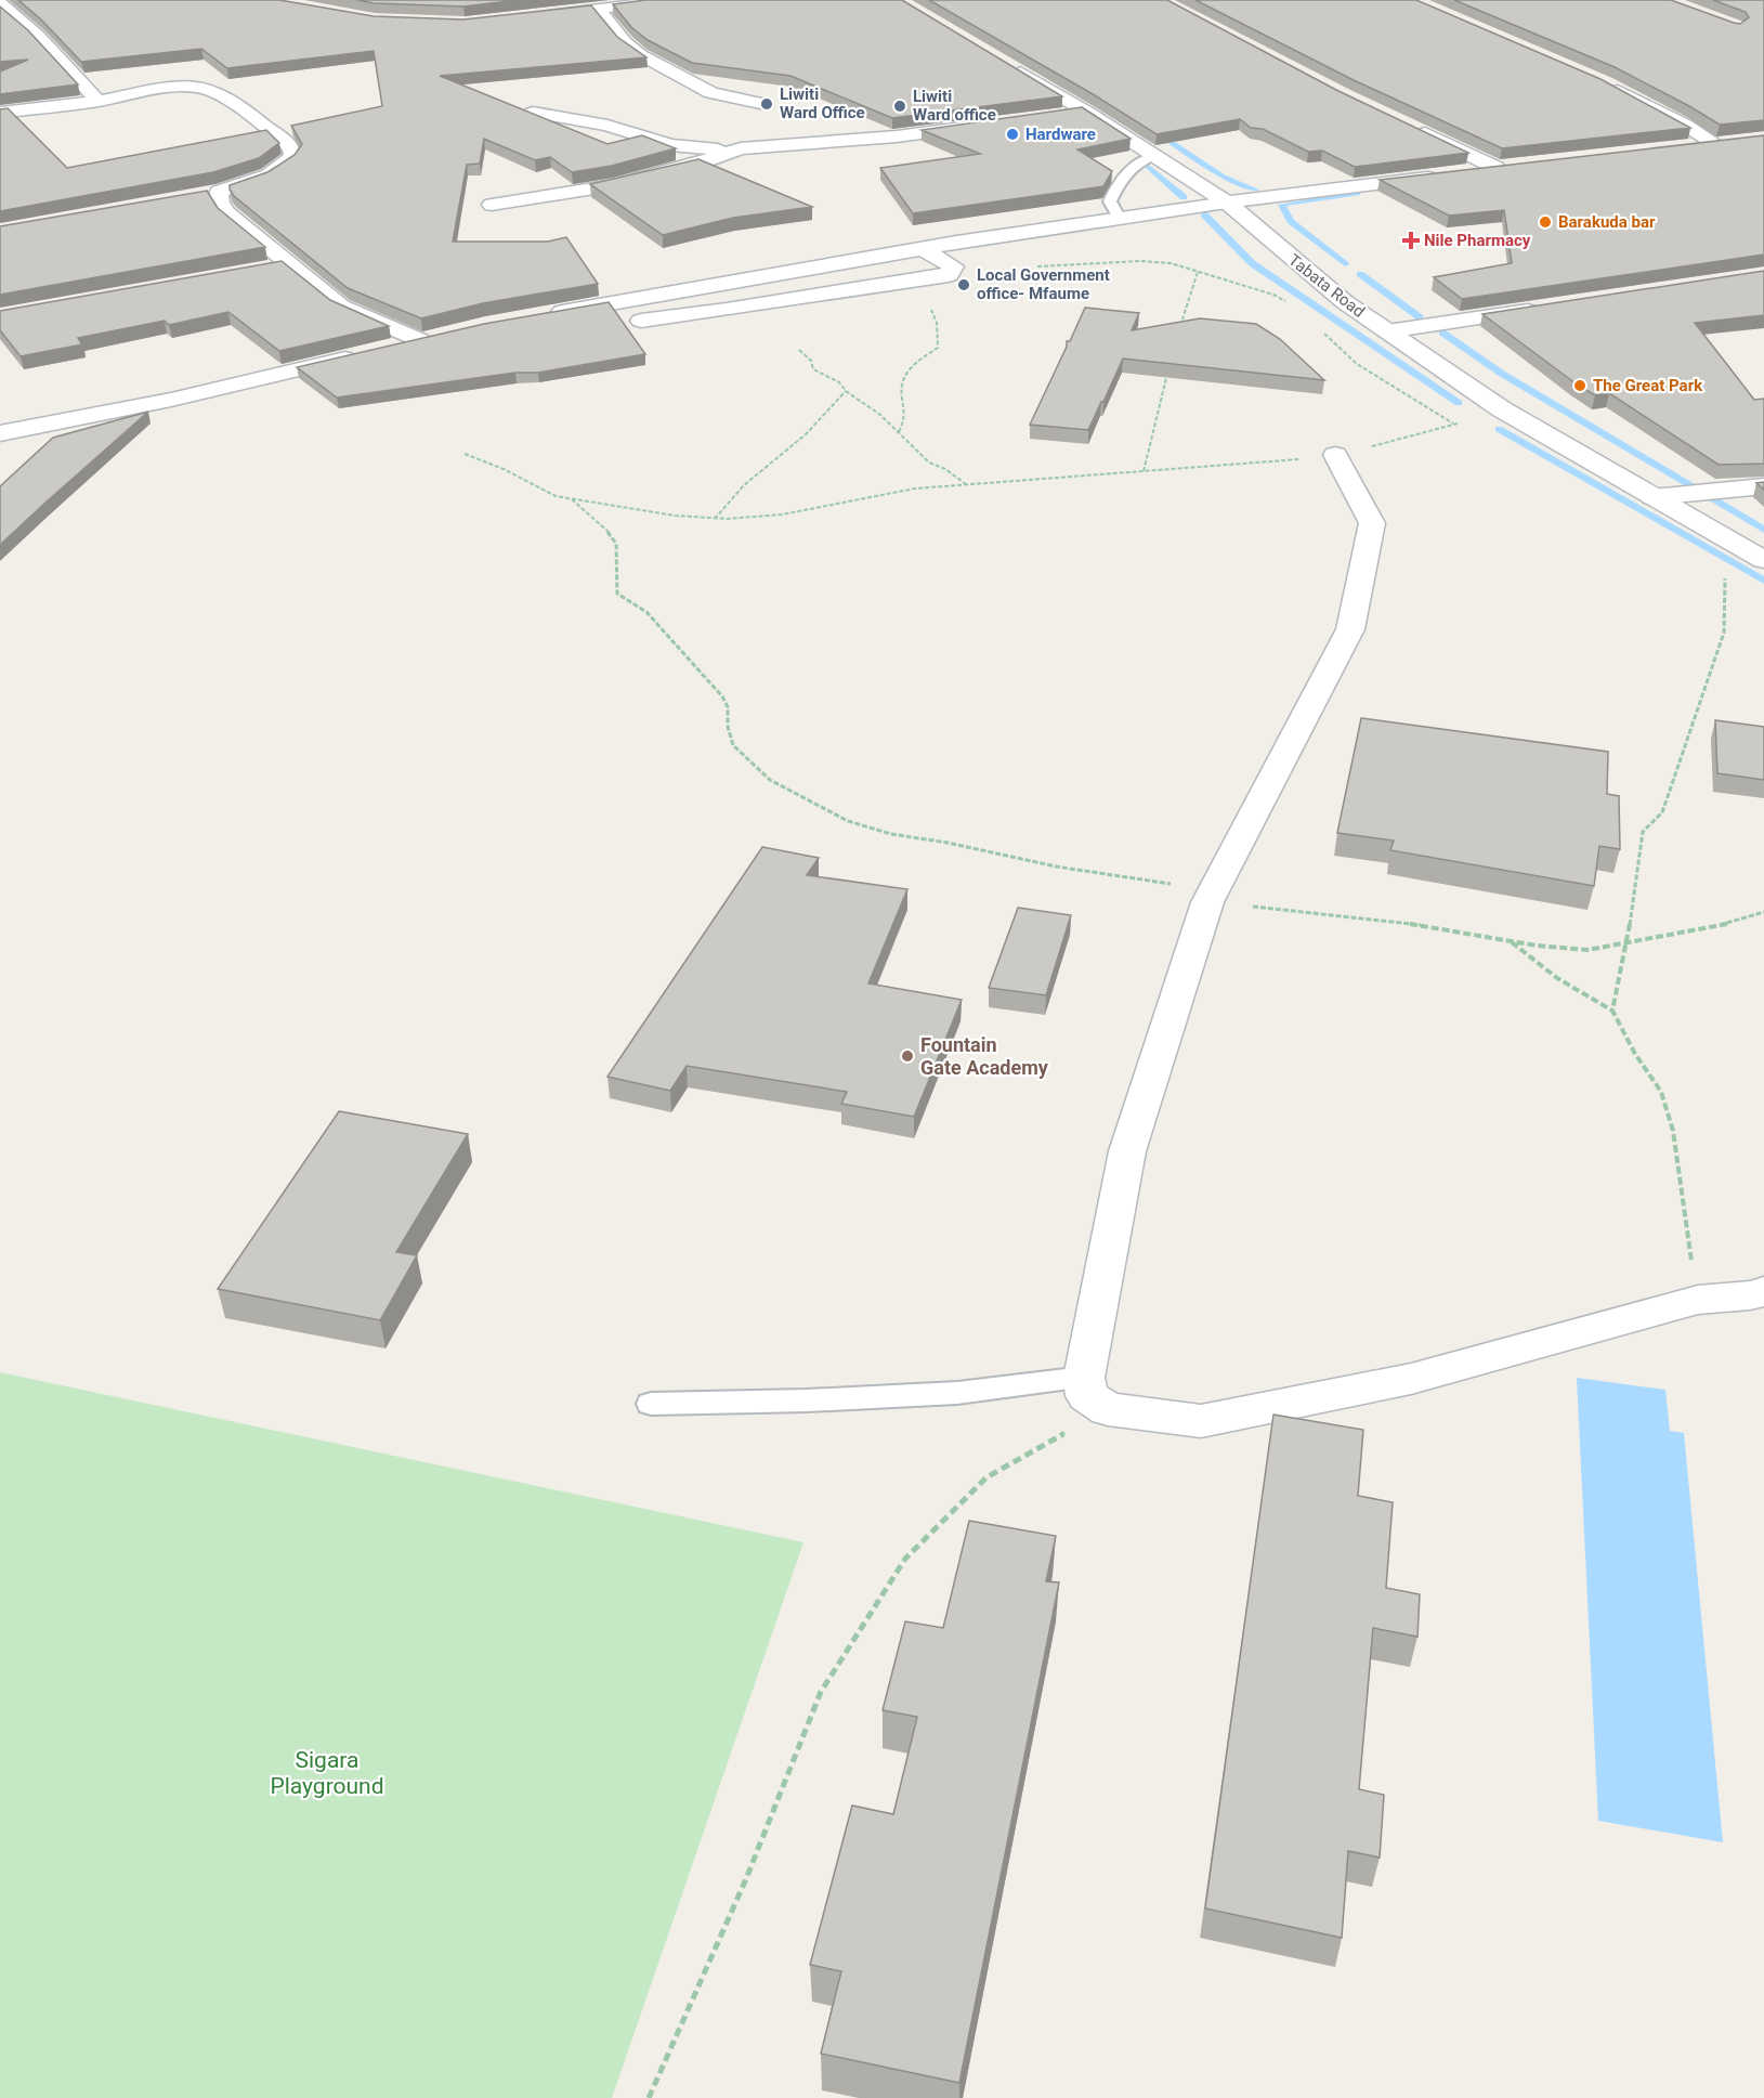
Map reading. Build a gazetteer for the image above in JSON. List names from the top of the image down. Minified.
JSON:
{"streets":{"street":["Tabata Road"]},"parks":["Sigara Playground"],"places":{"other":["Liwiti Ward Office","Liwiti Ward office","Hardware","Barakuda bar","Local Government office- Mfaume","The Great Park","Fountain Gate Academy"],"health":["Nile Pharmacy"]}}
